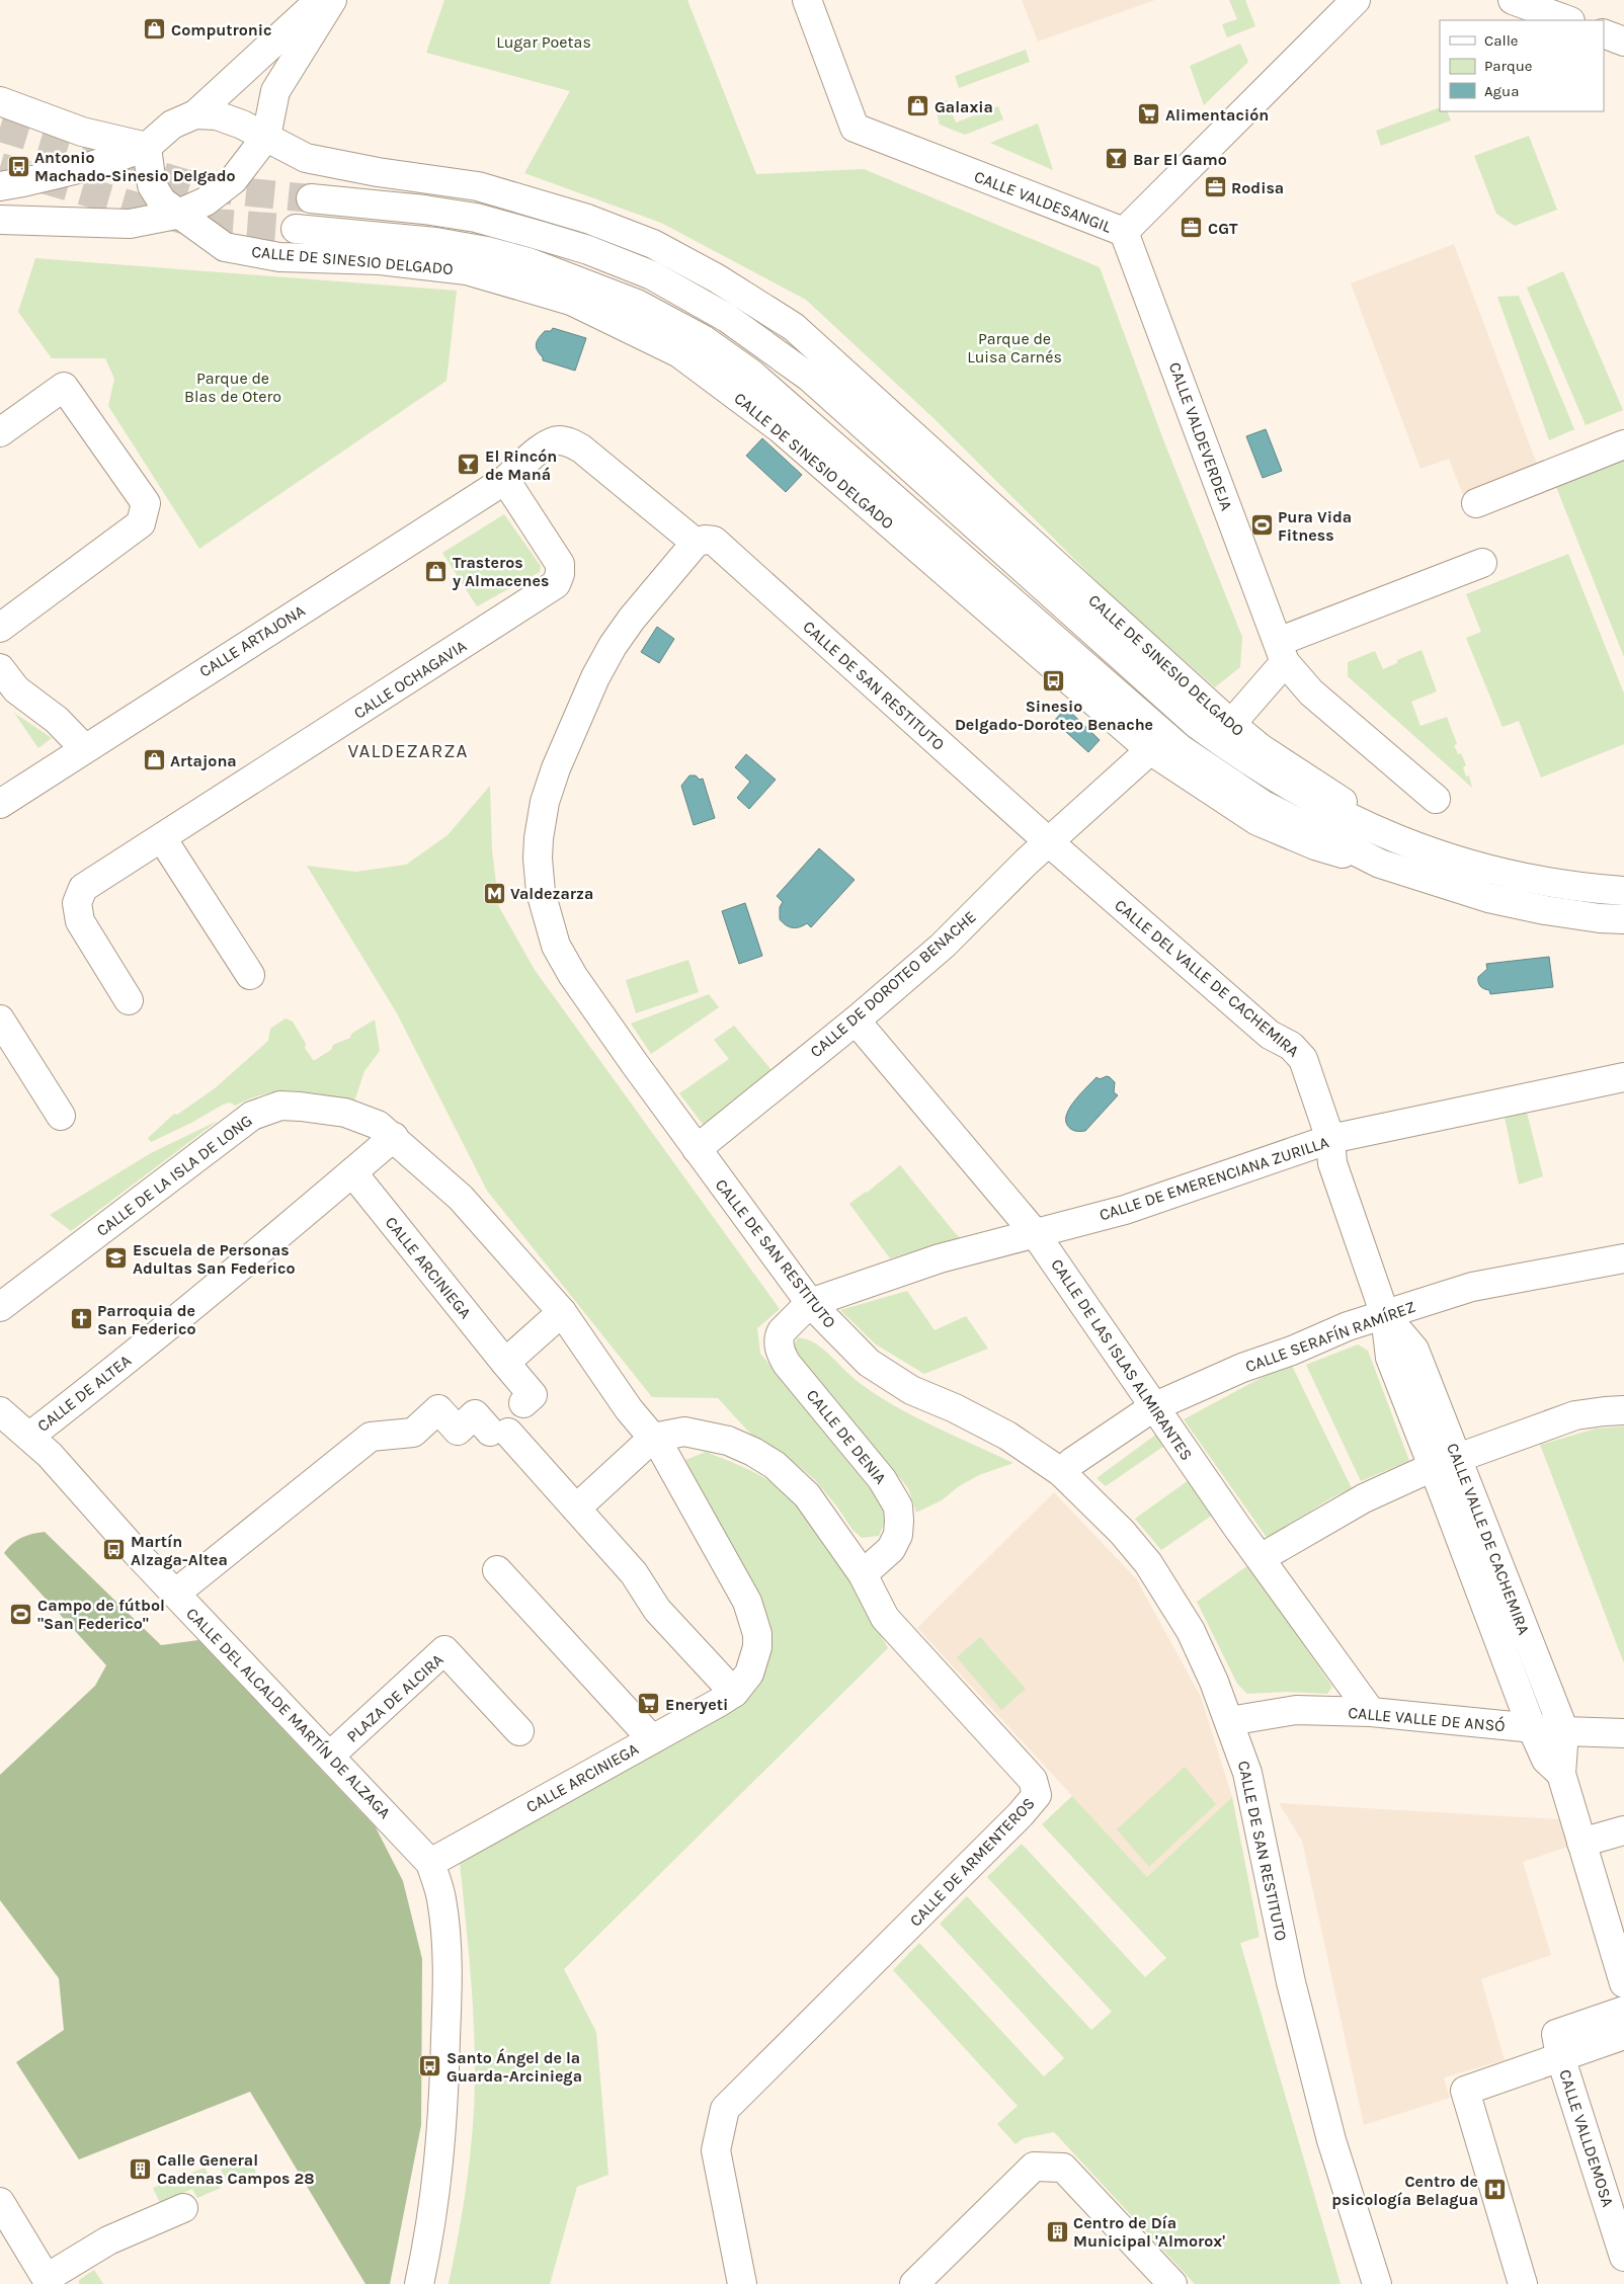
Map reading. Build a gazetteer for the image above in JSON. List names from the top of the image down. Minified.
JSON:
{"streets":{"street":["CALLE VALDESANGIL","CALLE DE SINESIO DELGADO","CALLE VALDEVERDEJA","CALLE ARTAJONA","CALLE OCHAGAVIA","CALLE DE SAN RESTITUTO","CALLE DEL VALLE DE CACHEMIRA","CALLE DE DOROTEO BENACHE","CALLE DE LA ISLA DE LONG","CALLE DE EMERENCIANA ZURILLA","CALLE ARCINIEGA","CALLE SERAFÍN RAMÍREZ","CALLE DE LAS ISLAS ALMIRANTES","CALLE DE ALTEA","CALLE DE DENIA","CALLE VALLE DE CACHEMIRA","PLAZA DE ALCIRA","CALLE DEL ALCALDE MARTÍN DE ALZAGA","CALLE VALLE DE ANSÓ","CALLE DE ARMENTEROS","CALLE VALLDEMOSA"]},"crossings":[["CALLE VALDESANGIL","CALLE VALDEVERDEJA"],["CALLE DE SINESIO DELGADO","CALLE DE DOROTEO BENACHE"],["CALLE ARTAJONA","CALLE OCHAGAVIA"],["CALLE DE SAN RESTITUTO","CALLE DEL VALLE DE CACHEMIRA"],["CALLE DE SAN RESTITUTO","CALLE DE DOROTEO BENACHE"],["CALLE DE SAN RESTITUTO","CALLE DE EMERENCIANA ZURILLA"],["CALLE DE SAN RESTITUTO","CALLE SERAFÍN RAMÍREZ"],["CALLE DE SAN RESTITUTO","CALLE DE DENIA"],["CALLE DE SAN RESTITUTO","CALLE VALLE DE ANSÓ"],["CALLE DEL VALLE DE CACHEMIRA","CALLE DE DOROTEO BENACHE"],["CALLE DEL VALLE DE CACHEMIRA","CALLE DE EMERENCIANA ZURILLA"],["CALLE DEL VALLE DE CACHEMIRA","CALLE VALLE DE CACHEMIRA"],["CALLE DE DOROTEO BENACHE","CALLE DE LAS ISLAS ALMIRANTES"],["CALLE DE LA ISLA DE LONG","CALLE ARCINIEGA"],["CALLE DE LA ISLA DE LONG","CALLE DE ALTEA"],["CALLE DE EMERENCIANA ZURILLA","CALLE DE LAS ISLAS ALMIRANTES"],["CALLE DE EMERENCIANA ZURILLA","CALLE DE DENIA"],["CALLE DE EMERENCIANA ZURILLA","CALLE VALLE DE CACHEMIRA"],["CALLE ARCINIEGA","CALLE DE ALTEA"],["CALLE ARCINIEGA","CALLE DEL ALCALDE MARTÍN DE ALZAGA"],["CALLE ARCINIEGA","CALLE DE ARMENTEROS"],["CALLE SERAFÍN RAMÍREZ","CALLE DE LAS ISLAS ALMIRANTES"],["CALLE SERAFÍN RAMÍREZ","CALLE VALLE DE CACHEMIRA"],["CALLE DE LAS ISLAS ALMIRANTES","CALLE VALLE DE ANSÓ"],["CALLE DE ALTEA","CALLE DEL ALCALDE MARTÍN DE ALZAGA"],["CALLE DE DENIA","CALLE DE ARMENTEROS"],["CALLE VALLE DE CACHEMIRA","CALLE VALLE DE ANSÓ"],["PLAZA DE ALCIRA","CALLE DEL ALCALDE MARTÍN DE ALZAGA"]],"districts":["VALDEZARZA"],"parks":["Lugar Poetas","Parque de Luisa Carnés","Parque de Blas de Otero"],"places":{"shop":["Computronic","Galaxia","Trasteros y Almacenes","Artajona"],"supermarket":["Alimentación","Eneryeti"],"bar":["Bar El Gamo","El Rincón de Maná"],"bus stop":["Antonio Machado-Sinesio Delgado","Sinesio Delgado-Doroteo Benache","Martín Alzaga-Altea","Santo Ángel de la Guarda-Arciniega"],"office":["Rodisa","CGT"],"sports":["Pura Vida Fitness","Campo de fútbol \"San Federico\""],"metro station":["Valdezarza"],"school or university":["Escuela de Personas Adultas San Federico"],"church":["Parroquia de San Federico"],"building":["Calle General Cadenas Campos 28","Centro de Día Municipal 'Almorox'"],"hospital":["Centro de psicología Belagua"]},"legend":["Calle","Parque","Agua"]}
